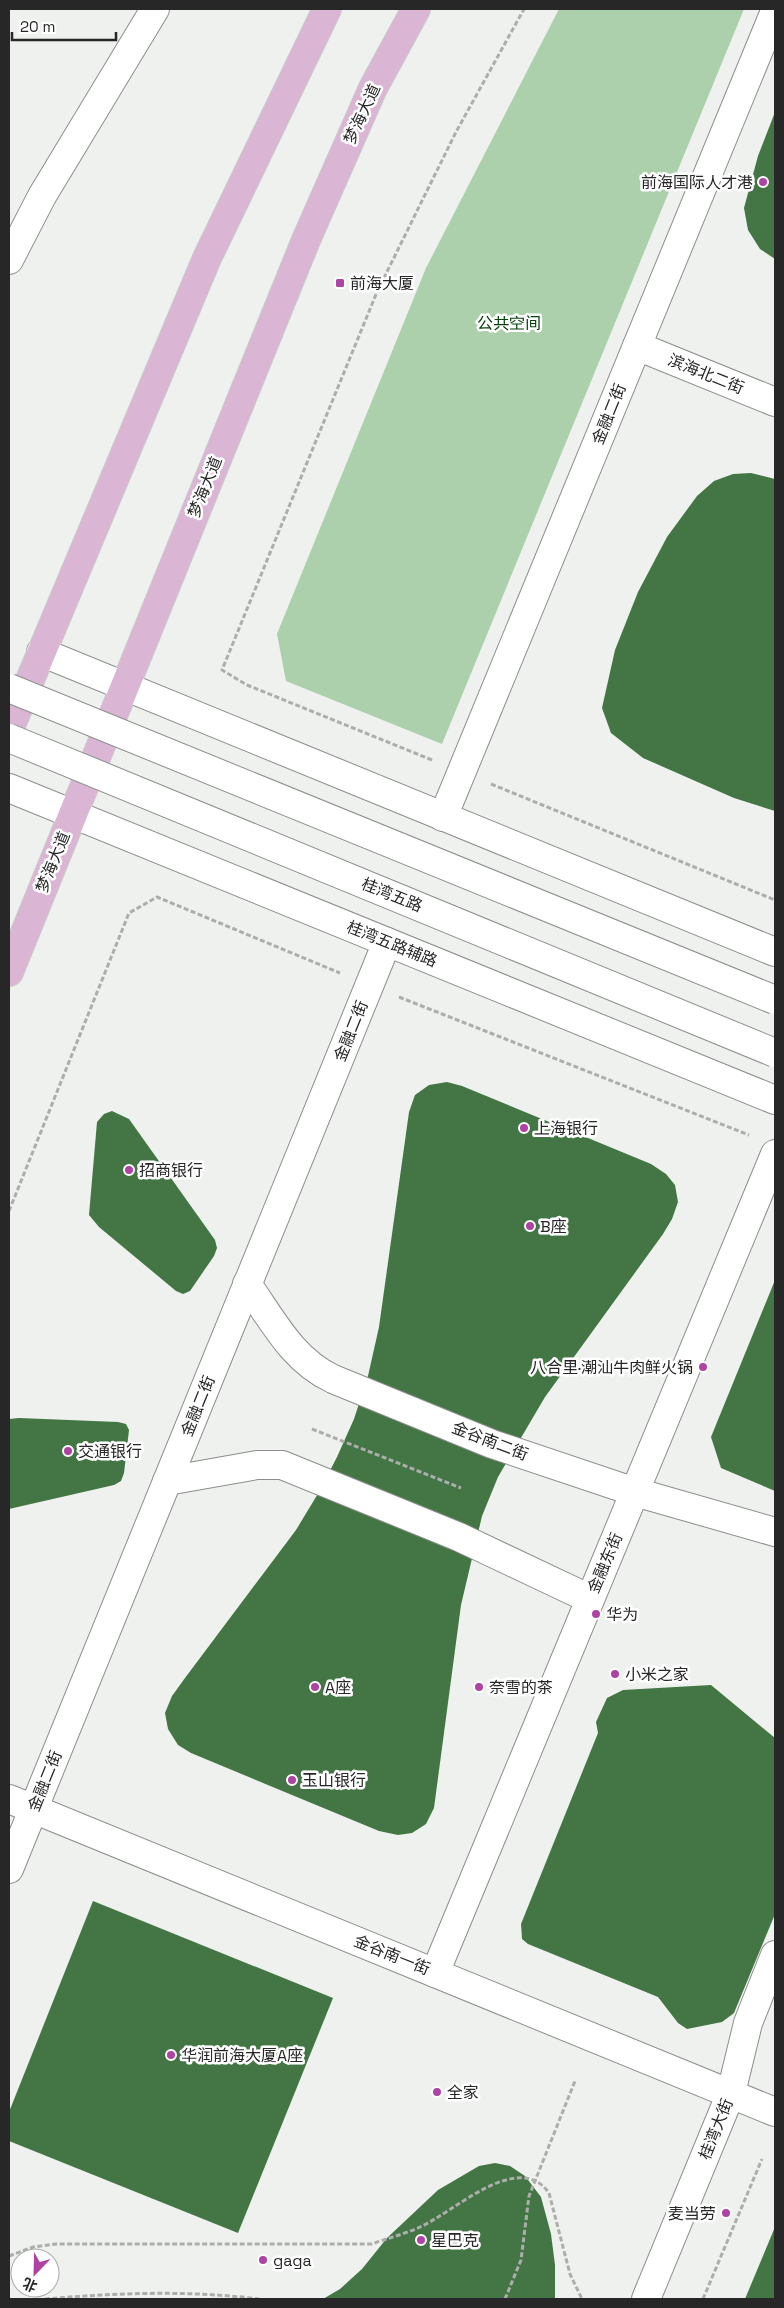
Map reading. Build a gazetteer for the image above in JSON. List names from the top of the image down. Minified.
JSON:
{"streets":{"main road":["梦海大道"],"street":["滨海北二街","金融二街","桂湾五路","桂湾五路辅路","金谷南二街","金融东街","金谷南一街","桂湾大街"]},"crossings":[["梦海大道","桂湾五路辅路"],["滨海北二街","金融二街"],["金融二街","桂湾五路辅路"],["金融二街","金谷南二街"],["金融二街","金谷南一街"],["金谷南二街","金融东街"],["金融东街","金谷南一街"],["金谷南一街","桂湾大街"]],"parks":["公共空间"],"places":{"other":["前海国际人才港","上海银行","招商银行","B座","八合里·潮汕牛肉鲜火锅","交通银行","华为","小米之家","A座","奈雪的茶","玉山银行","华润前海大厦A座","全家","麦当劳","星巴克","gaga"],"transit":["前海大厦"]},"scale_bar":"20 m","north":"bottom left"}
